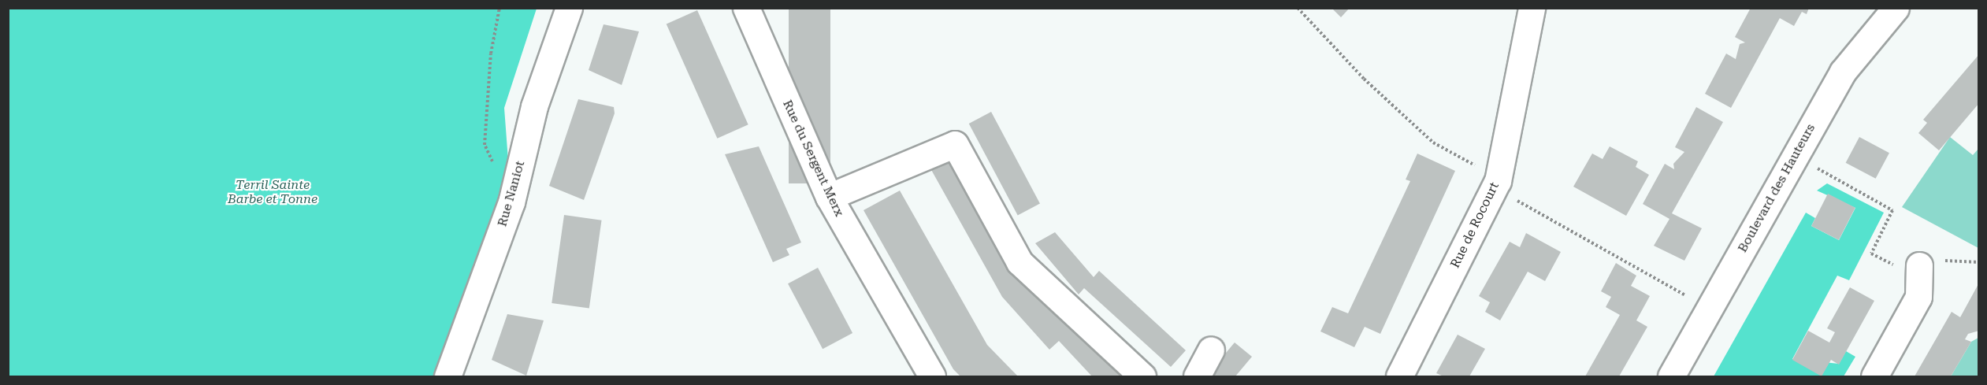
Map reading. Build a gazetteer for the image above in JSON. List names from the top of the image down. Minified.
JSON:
{"streets":{"street":["Rue du Sergent Merx","Boulevard des Hauteurs","Rue Naniot","Rue de Rocourt"]},"parks":["Terril Sainte Barbe et Tonne"]}
